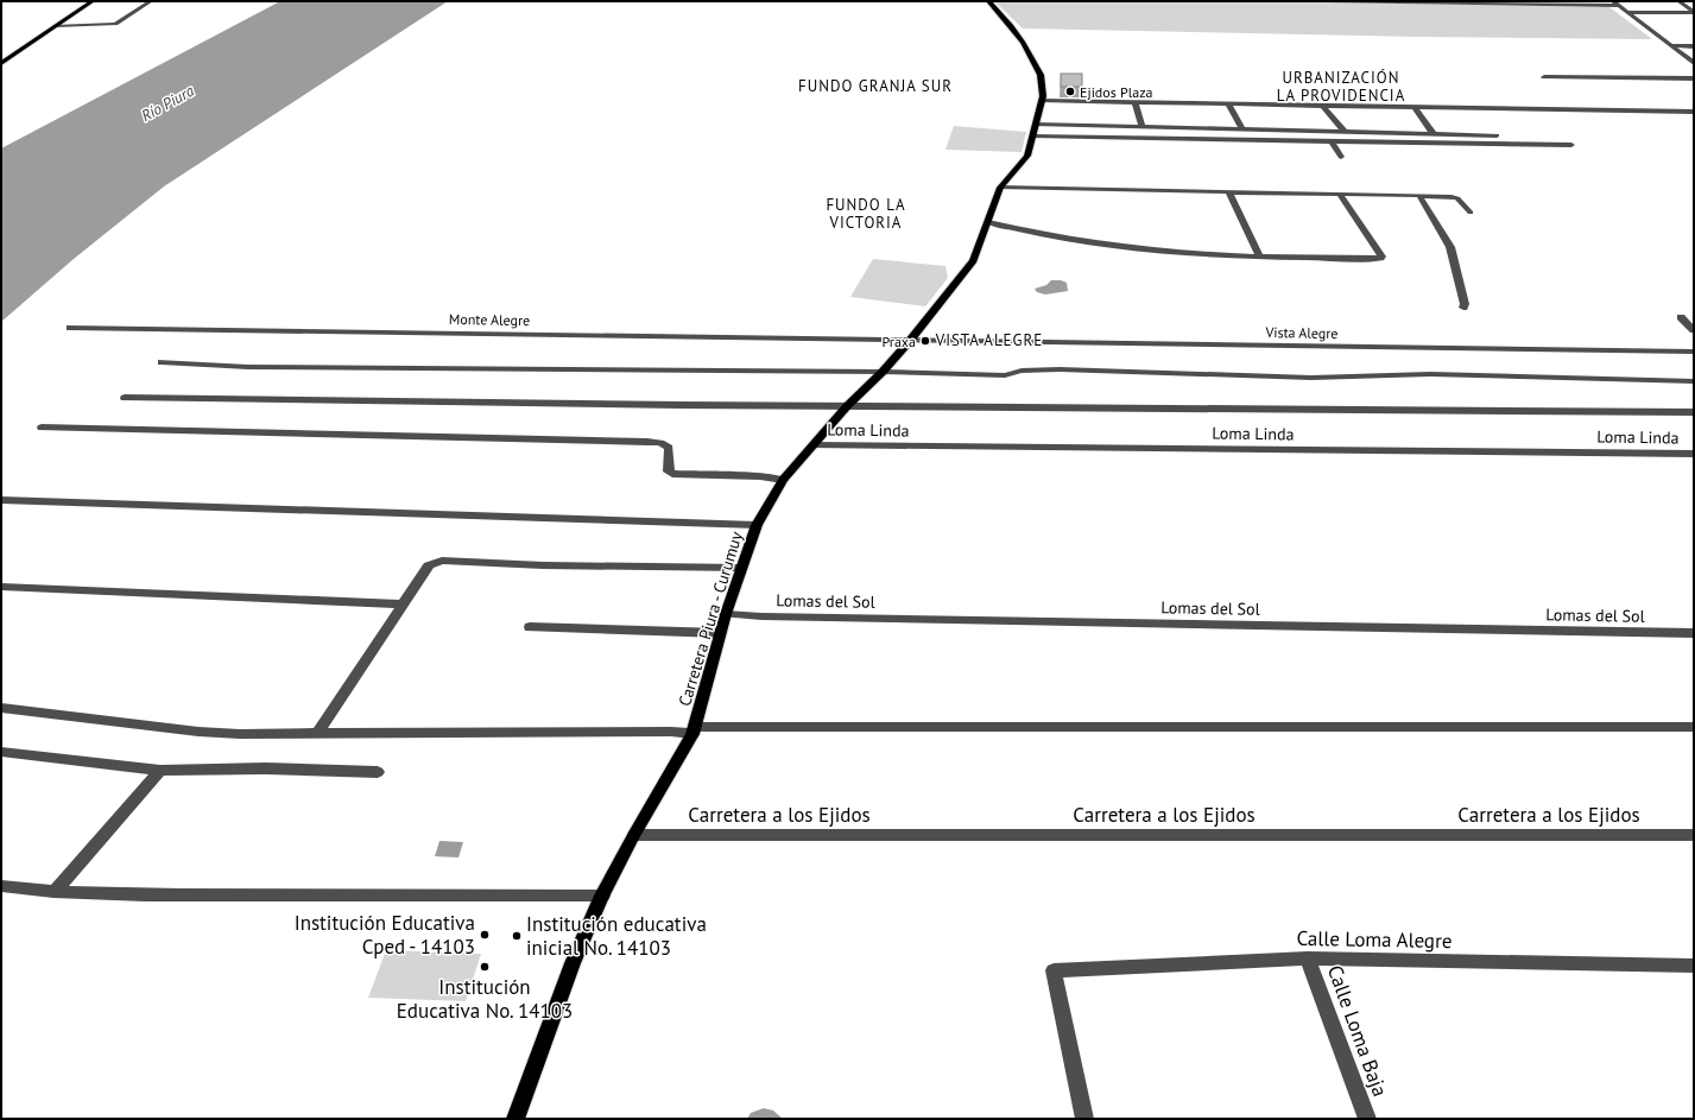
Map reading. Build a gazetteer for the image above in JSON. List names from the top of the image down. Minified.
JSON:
{"streets":{"main road":["Carretera Piura - Curumuy"],"street":["Monte Alegre","Vista Alegre","Loma Linda","Lomas del Sol","Carretera a los Ejidos","Calle Loma Alegre","Calle Loma Baja"]},"crossings":[["Monte Alegre","Vista Alegre"],["Monte Alegre","Carretera Piura - Curumuy"],["Vista Alegre","Carretera Piura - Curumuy"],["Loma Linda","Carretera Piura - Curumuy"],["Lomas del Sol","Carretera Piura - Curumuy"],["Carretera Piura - Curumuy","Carretera a los Ejidos"],["Calle Loma Alegre","Calle Loma Baja"]],"districts":["URBANIZACIÓN LA PROVIDENCIA","FUNDO GRANJA SUR","FUNDO LA VICTORIA","VISTA ALEGRE"],"water":["Río Piura"],"places":["Ejidos Plaza","Praxa","Institución Educativa Cped - 14103","Institución educativa inicial No. 14103","Institución Educativa No. 14103"]}
